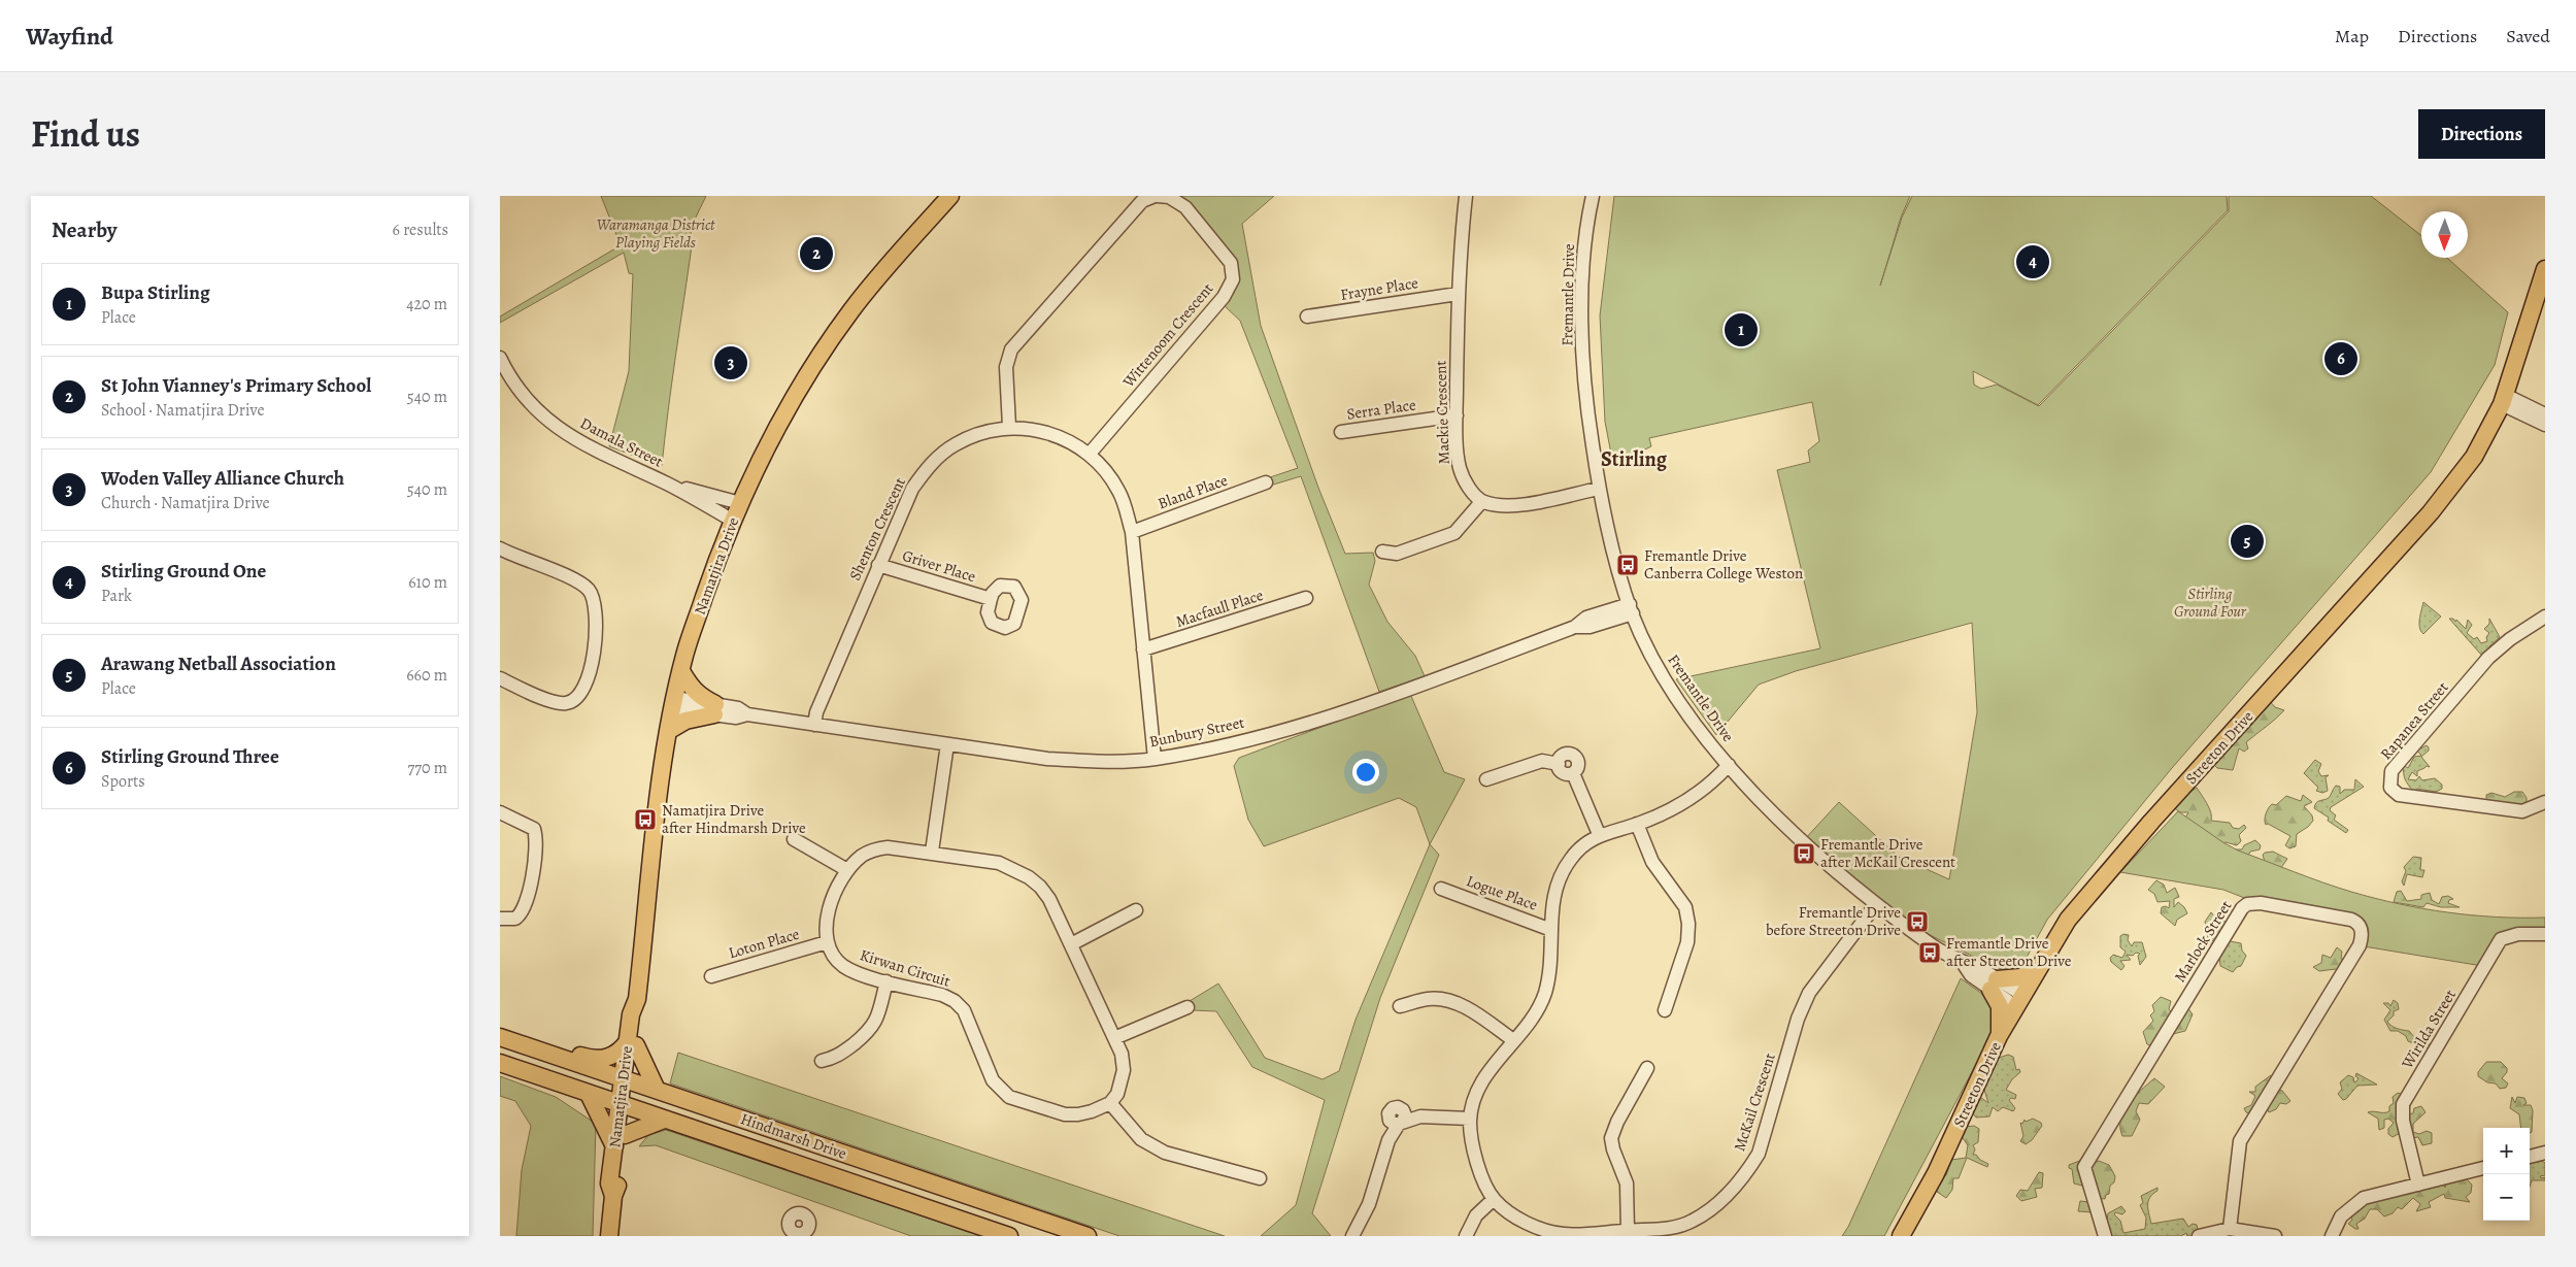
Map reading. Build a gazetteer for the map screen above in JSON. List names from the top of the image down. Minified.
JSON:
{"streets":{"main road":["Namatjira Drive","Streeton Drive","Hindmarsh Drive"],"street":["Frayne Place","Fremantle Drive","Wittenoom Crescent","Serra Place","Mackie Crescent","Damala Street","Bland Place","Shenton Crescent","Griver Place","Macfaull Place","Rapanea Street","Bunbury Street","Logue Place","Marlock Street","Loton Place","Kirwan Circuit","Wirilda Street","McKail Crescent"]},"crossings":[["Frayne Place","Mackie Crescent"],["Fremantle Drive","Bunbury Street"],["Fremantle Drive","Streeton Drive"],["Fremantle Drive","McKail Crescent"],["Wittenoom Crescent","Shenton Crescent"],["Serra Place","Mackie Crescent"],["Damala Street","Namatjira Drive"],["Bland Place","Shenton Crescent"],["Shenton Crescent","Griver Place"],["Shenton Crescent","Macfaull Place"],["Shenton Crescent","Bunbury Street"],["Namatjira Drive","Bunbury Street"],["Namatjira Drive","Hindmarsh Drive"],["Loton Place","Kirwan Circuit"]],"districts":["Stirling"],"parks":["Waramanga District Playing Fields","Stirling Ground Four"],"places":{"bus stop":["Fremantle Drive Canberra College Weston","Namatjira Drive after Hindmarsh Drive","Fremantle Drive after McKail Crescent","Fremantle Drive before Streeton Drive","Fremantle Drive after Streeton Drive"]},"north":"bottom","page":{"header":"Wayfind","nav":["Map","Directions","Saved"],"title":"Find us","buttons":"Directions","heading":["Nearby","6 results"],"pins":["2","4","1","6","3","5"],"list":[{"mark":"1","name":"Bupa Stirling","note":"Place","value":"420 m"},{"mark":"2","name":"St John Vianney's Primary School","note":"School · Namatjira Drive","value":"540 m"},{"mark":"3","name":"Woden Valley Alliance Church","note":"Church · Namatjira Drive","value":"540 m"},{"mark":"4","name":"Stirling Ground One","note":"Park","value":"610 m"},{"mark":"5","name":"Arawang Netball Association","note":"Place","value":"660 m"},{"mark":"6","name":"Stirling Ground Three","note":"Sports","value":"770 m"}],"map_buttons":["+","−"]}}
